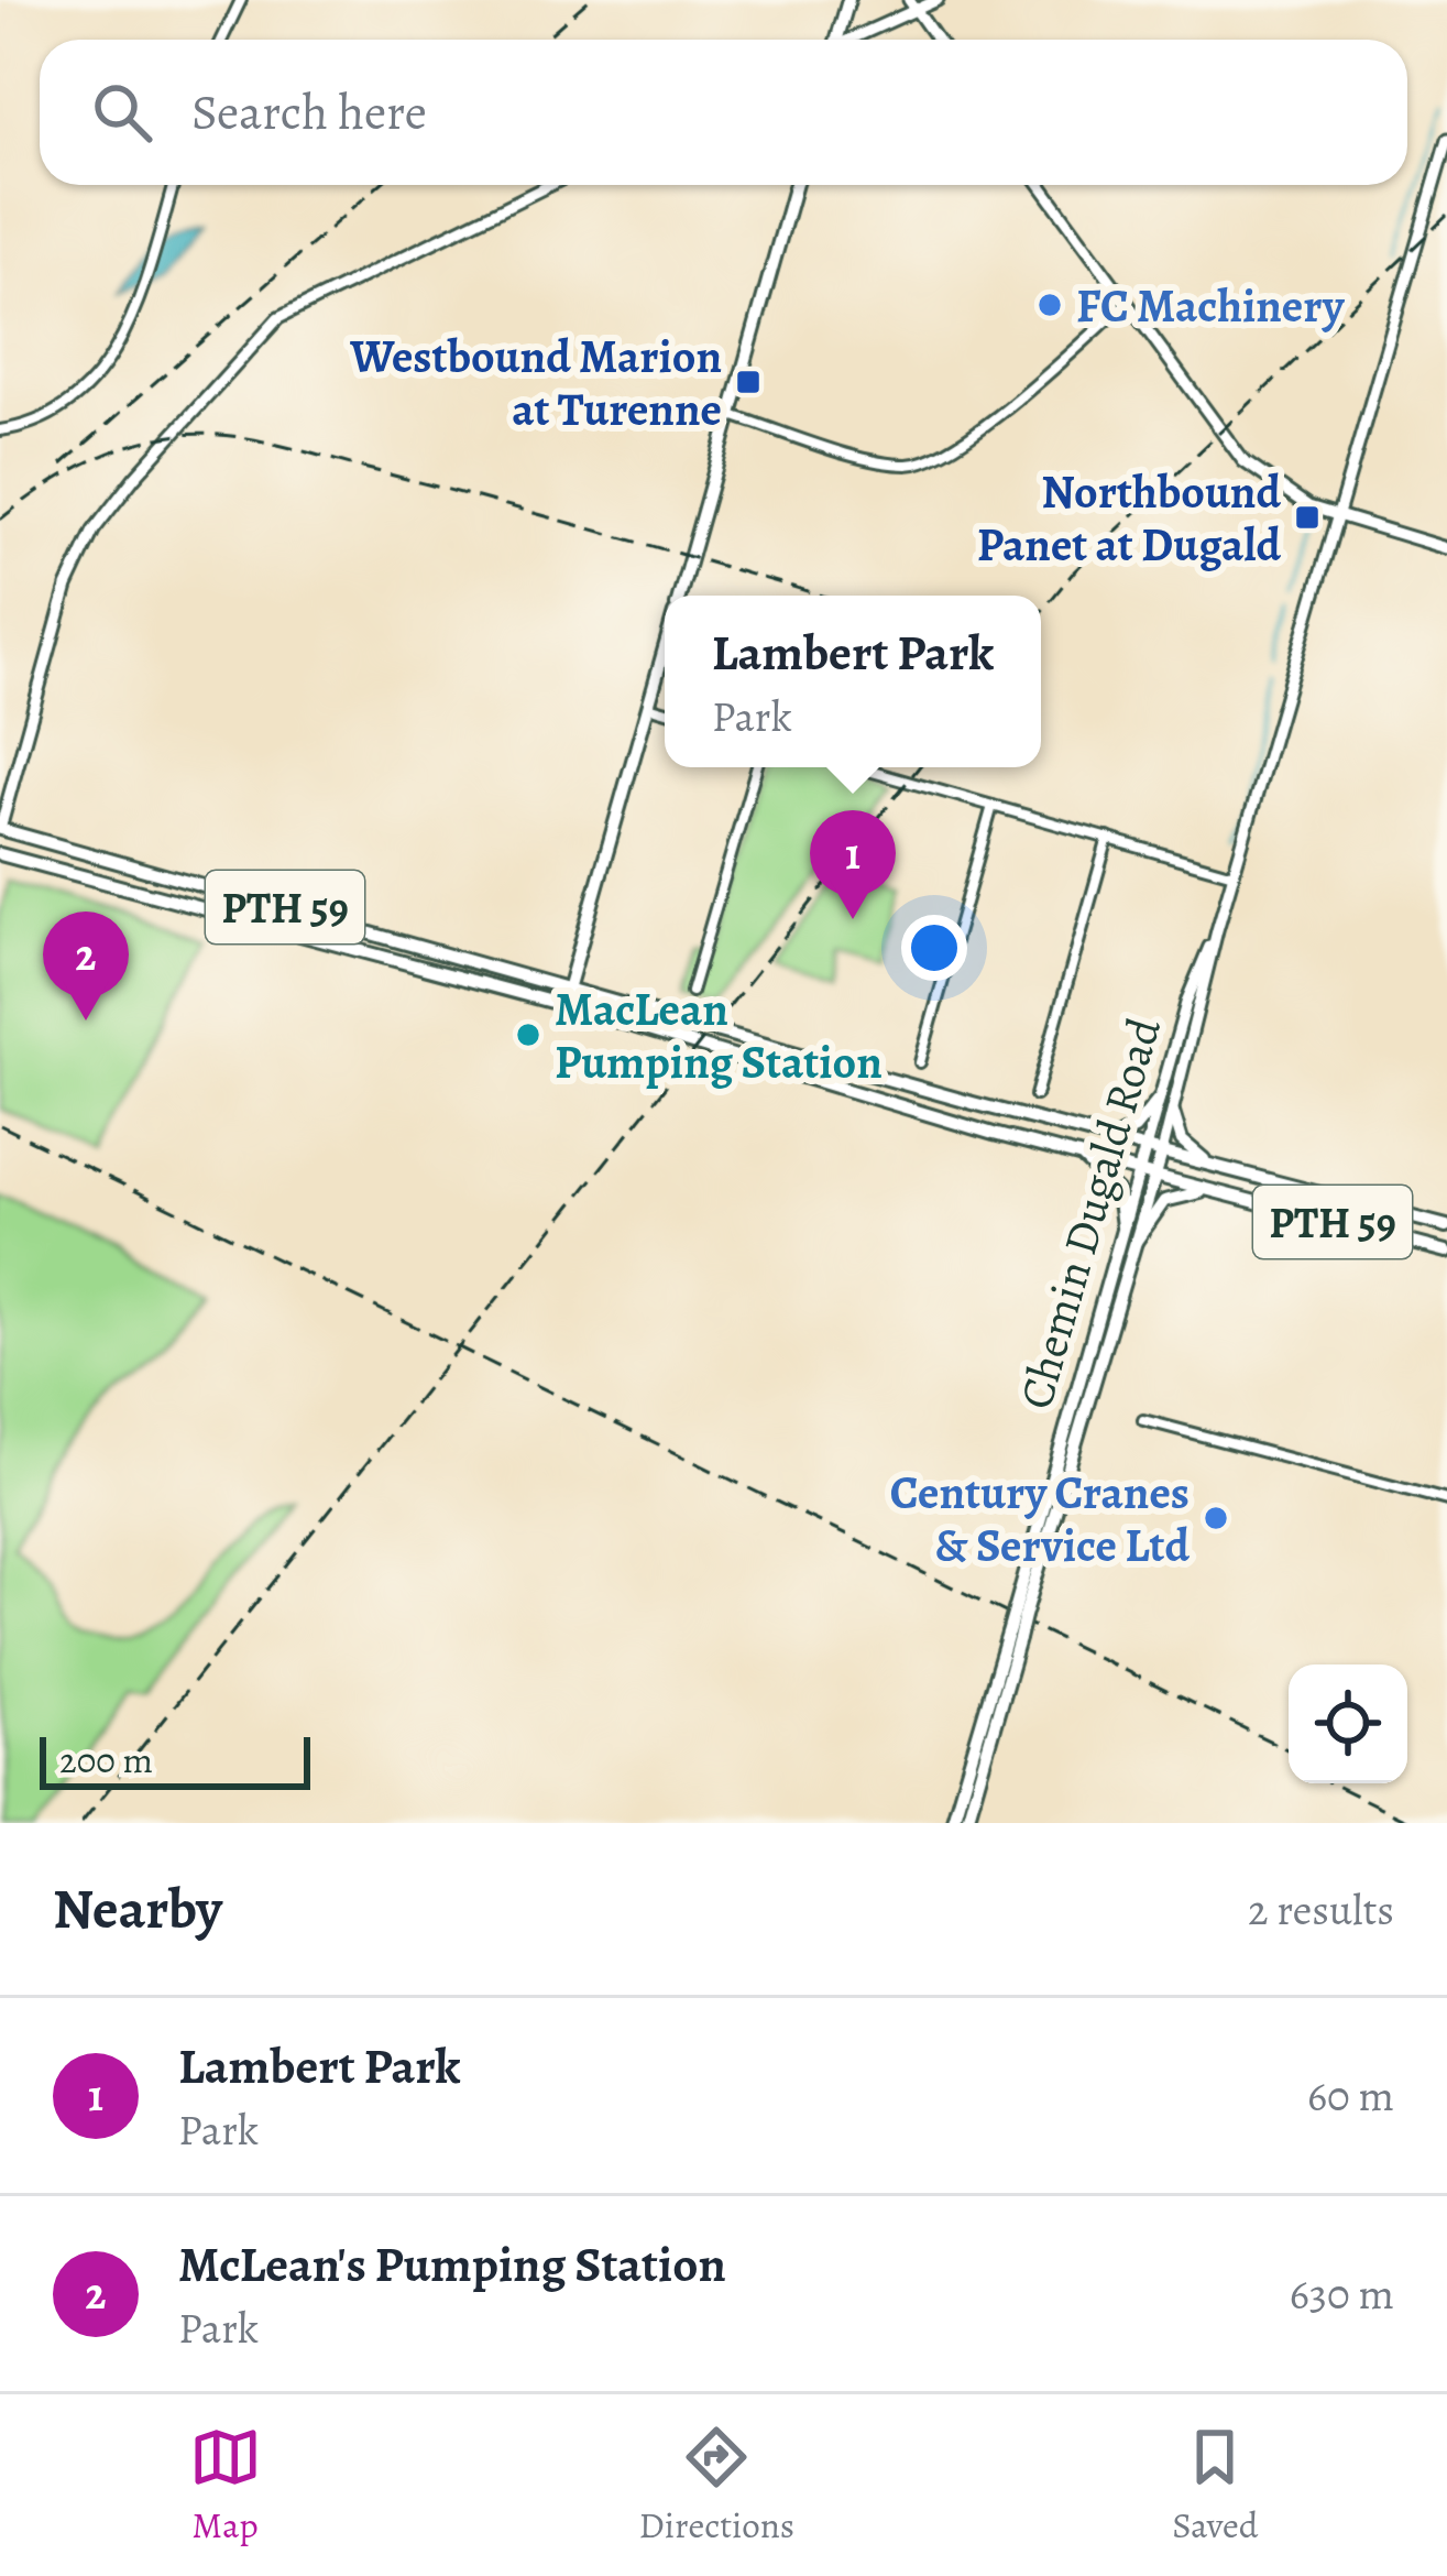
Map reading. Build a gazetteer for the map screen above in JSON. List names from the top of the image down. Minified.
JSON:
{"streets":{"main road":["PTH 59","Chemin Dugald Road"]},"crossings":[["PTH 59","Chemin Dugald Road"]],"places":{"other":["FC Machinery","MacLean Pumping Station","Century Cranes & Service Ltd"],"transit":["Westbound Marion at Turenne","Northbound Panet at Dugald"]},"scale_bar":"200 m","page":{"search":"Search here","popup":["Lambert Park","Park"],"pins":["1","2"],"scale":"200 m","heading":["Nearby","2 results"],"list":[{"mark":"1","name":"Lambert Park","note":"Park","value":"60 m"},{"mark":"2","name":"McLean's Pumping Station","note":"Park","value":"630 m"}],"nav":["Map","Directions","Saved"]}}
